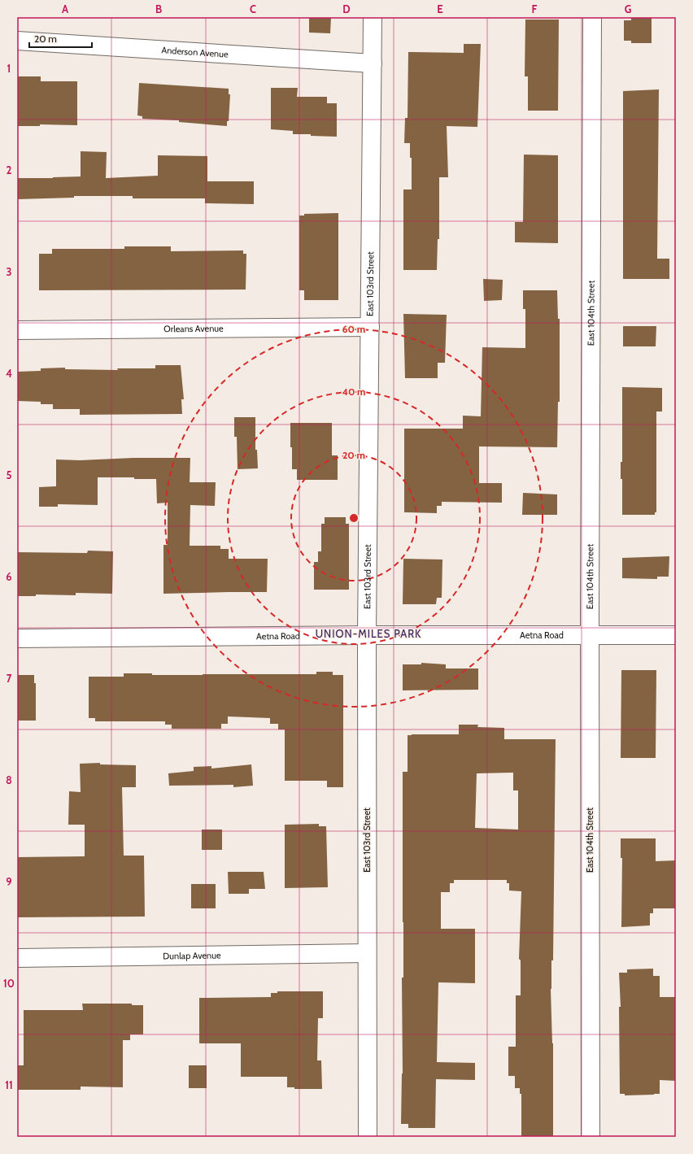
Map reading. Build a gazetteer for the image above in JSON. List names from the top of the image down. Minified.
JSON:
{"streets":{"street":["Anderson Avenue","East 103rd Street","East 104th Street","Orleans Avenue","Aetna Road","Dunlap Avenue"]},"crossings":[["Anderson Avenue","East 103rd Street"],["East 103rd Street","Orleans Avenue"],["East 103rd Street","Aetna Road"],["East 103rd Street","Dunlap Avenue"],["East 104th Street","Aetna Road"]],"districts":["UNION-MILES PARK"],"scale_bar":"20 m","grid":{"columns":["A","B","C","D","E","F","G"],"rows":["1","2","3","4","5","6","7","8","9","10","11"]},"rings":["60 m","40 m","20 m"]}
